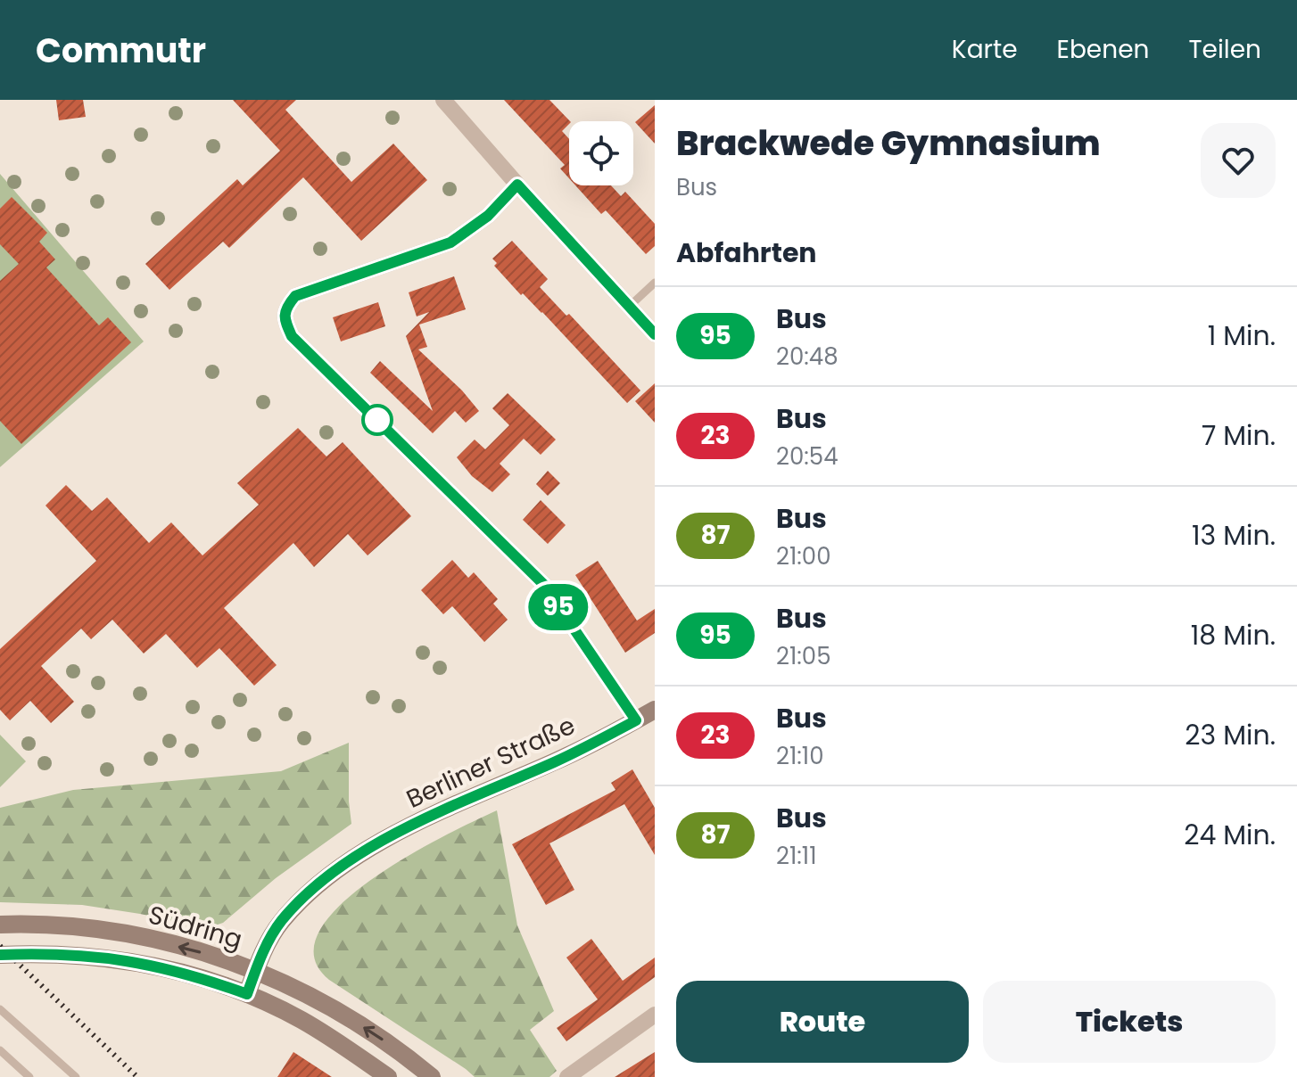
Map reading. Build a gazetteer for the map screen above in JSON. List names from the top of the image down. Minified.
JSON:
{"streets":{"main road":["Berliner Straße","Südring"]},"crossings":[["Berliner Straße","Südring"]],"lines":["bus line 95"],"page":{"header":"Commutr","nav":["Karte","Ebenen","Teilen"],"on_map":"95","heading":[["Brackwede Gymnasium","Bus"],"Abfahrten"],"list":[{"mark":"95","name":"Bus","note":"20:48","value":"1 Min."},{"mark":"23","name":"Bus","note":"20:54","value":"7 Min."},{"mark":"87","name":"Bus","note":"21:00","value":"13 Min."},{"mark":"95","name":"Bus","note":"21:05","value":"18 Min."},{"mark":"23","name":"Bus","note":"21:10","value":"23 Min."},{"mark":"87","name":"Bus","note":"21:11","value":"24 Min."}],"buttons":["Route","Tickets"]}}
